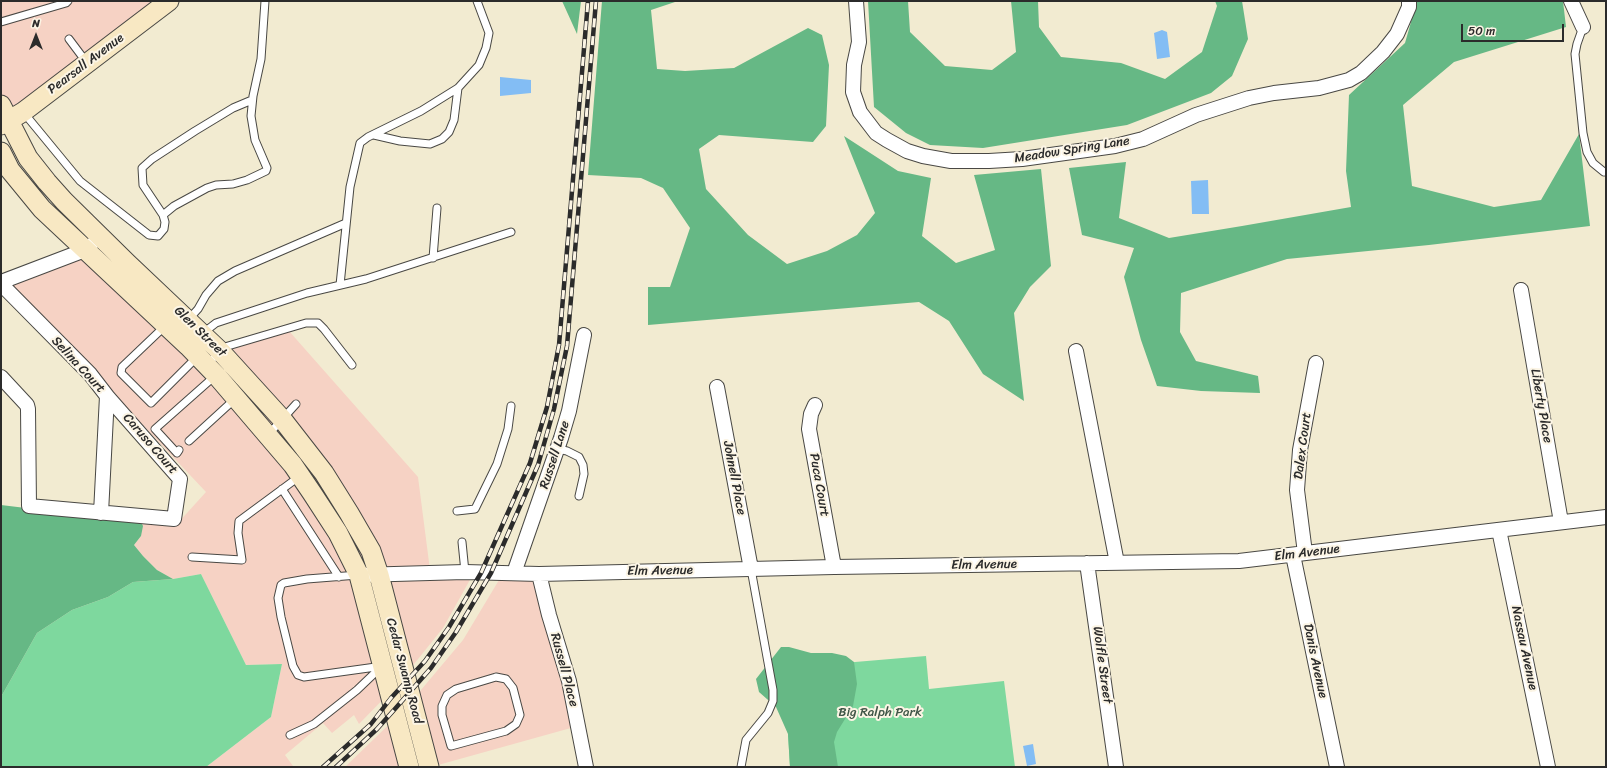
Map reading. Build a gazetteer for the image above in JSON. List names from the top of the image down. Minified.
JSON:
{"streets":{"main road":["Pearsall Avenue","Glen Street","Cedar Swamp Road"],"street":["Meadow Spring Lane","Selina Court","Liberty Place","Caruso Court","Dalex Court","Russell Lane","Johnell Place","Puca Court","Elm Avenue","Nassau Avenue","Danis Avenue","Wolfle Street","Russell Place"]},"crossings":[["Pearsall Avenue","Glen Street"],["Glen Street","Elm Avenue"],["Glen Street","Cedar Swamp Road"],["Selina Court","Caruso Court"],["Liberty Place","Elm Avenue"],["Dalex Court","Elm Avenue"],["Dalex Court","Danis Avenue"],["Russell Lane","Elm Avenue"],["Johnell Place","Elm Avenue"],["Puca Court","Elm Avenue"],["Elm Avenue","Nassau Avenue"],["Elm Avenue","Danis Avenue"],["Elm Avenue","Wolfle Street"],["Elm Avenue","Russell Place"],["Elm Avenue","Cedar Swamp Road"]],"parks":["Big Ralph Park"],"scale_bar":"50 m","north":"top"}
